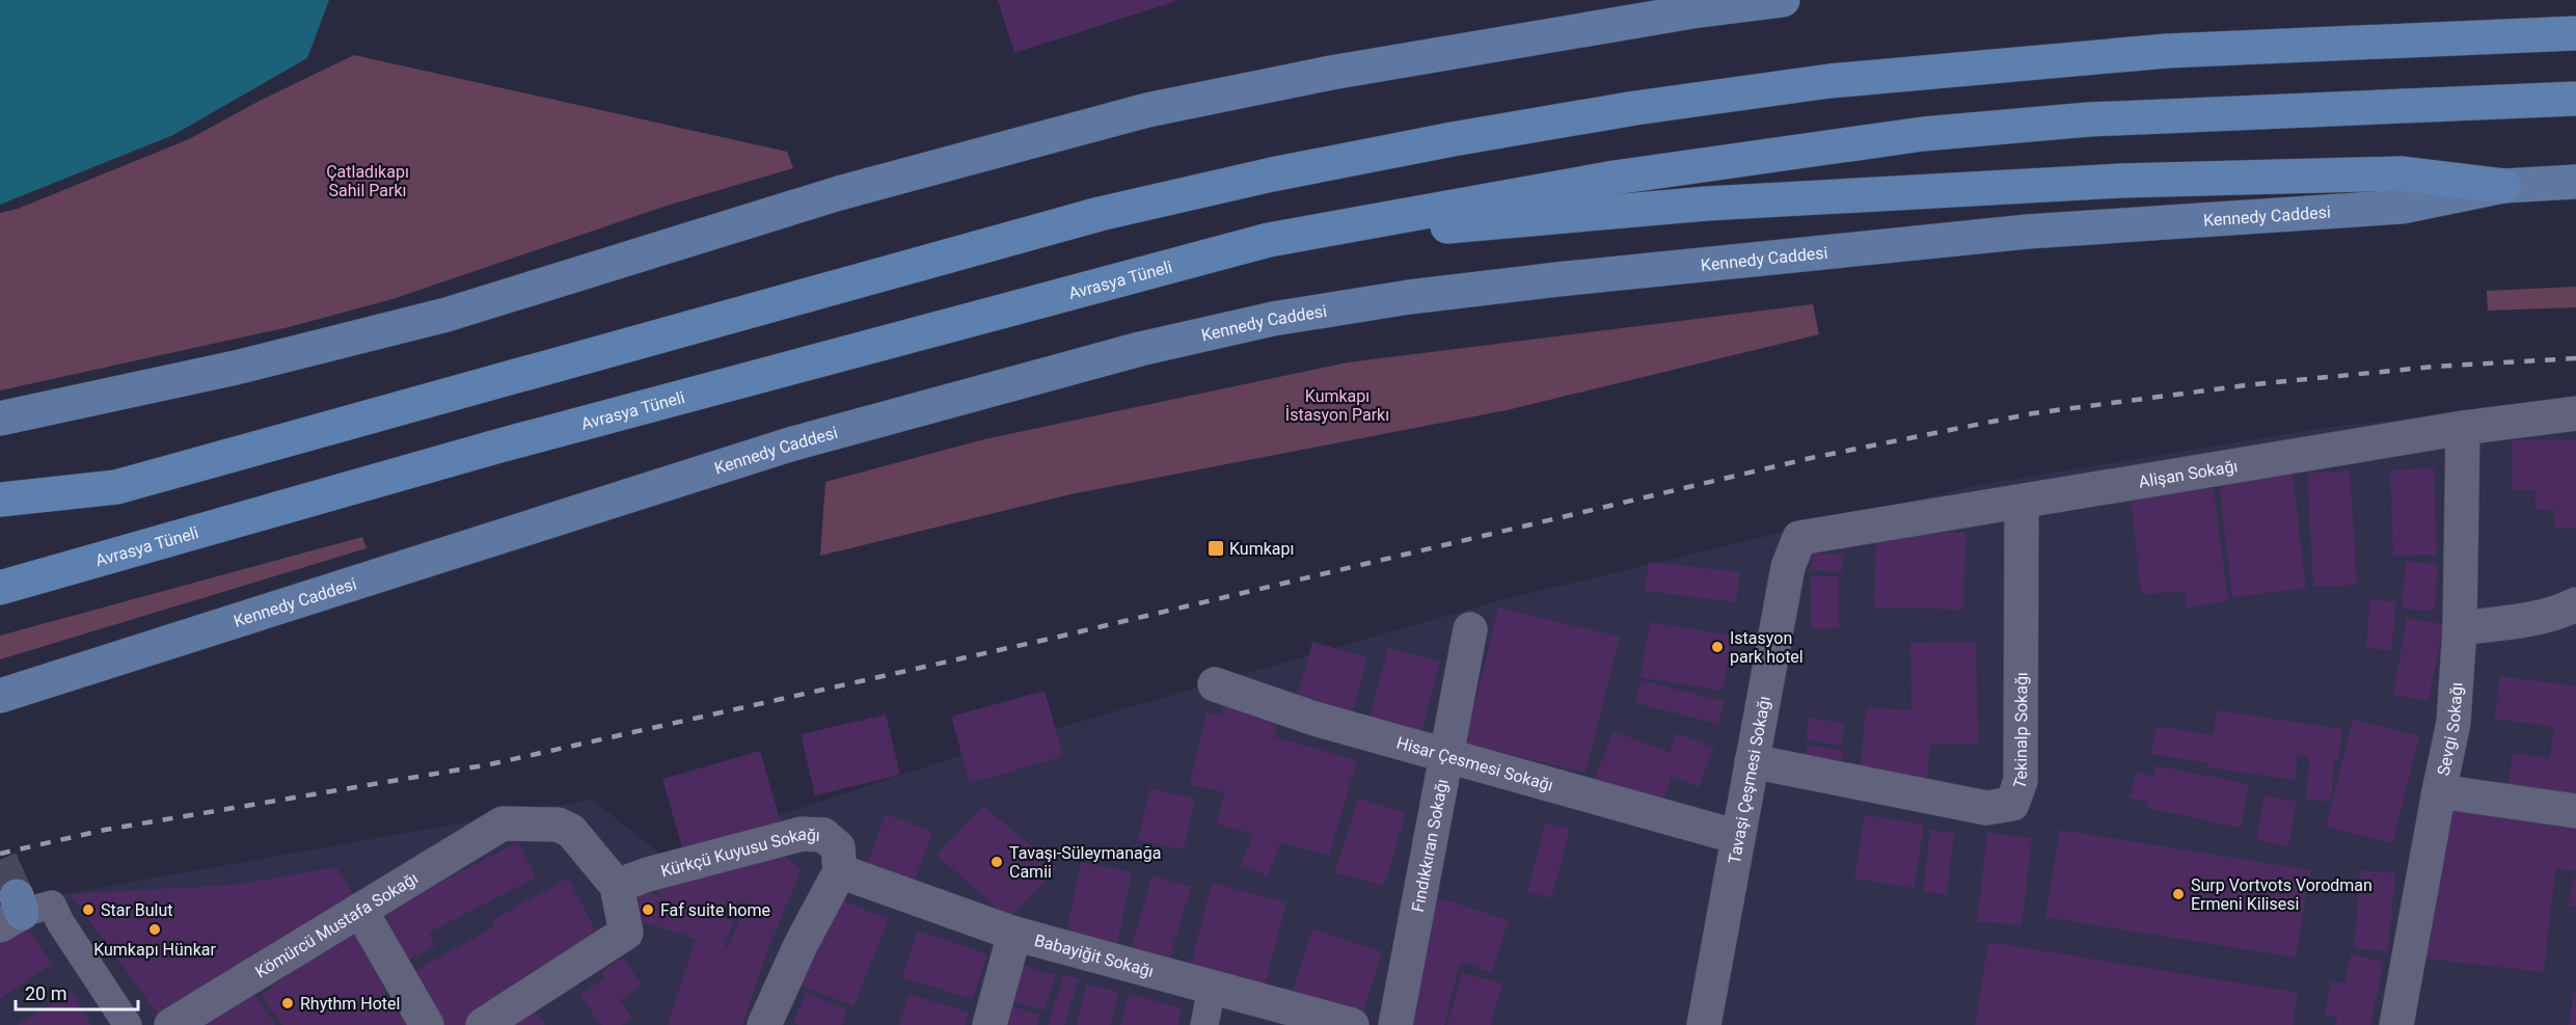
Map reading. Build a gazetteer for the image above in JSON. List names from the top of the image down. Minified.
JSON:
{"streets":{"highway":["Avrasya Tüneli"],"main road":["Kennedy Caddesi"],"street":["Alişan Sokağı","Sevgi Sokağı","Tekinalp Sokağı","Hisar Çesmesi Sokağı","Tavaşi Çeşmesi Sokağı","Fındıkkıran Sokağı","Kürkçü Kuyusu Sokağı","Kömürcü Mustafa Sokağı","Babayiğit Sokağı"]},"crossings":[["Alişan Sokağı","Sevgi Sokağı"],["Alişan Sokağı","Tekinalp Sokağı"],["Alişan Sokağı","Tavaşi Çeşmesi Sokağı"],["Tekinalp Sokağı","Tavaşi Çeşmesi Sokağı"],["Hisar Çesmesi Sokağı","Tavaşi Çeşmesi Sokağı"],["Hisar Çesmesi Sokağı","Fındıkkıran Sokağı"],["Kürkçü Kuyusu Sokağı","Kömürcü Mustafa Sokağı"],["Kürkçü Kuyusu Sokağı","Babayiğit Sokağı"]],"parks":["Çatladıkapı Sahil Parkı","Kumkapı İstasyon Parkı"],"places":{"transit":["Kumkapı"],"other":["Istasyon park hotel","Tavaşı-Süleymanağa Camii","Surp Vortvots Vorodman Ermeni Kilisesi","Star Bulut","Faf suite home","Kumkapı Hünkar","Rhythm Hotel"]},"scale_bar":"20 m"}
